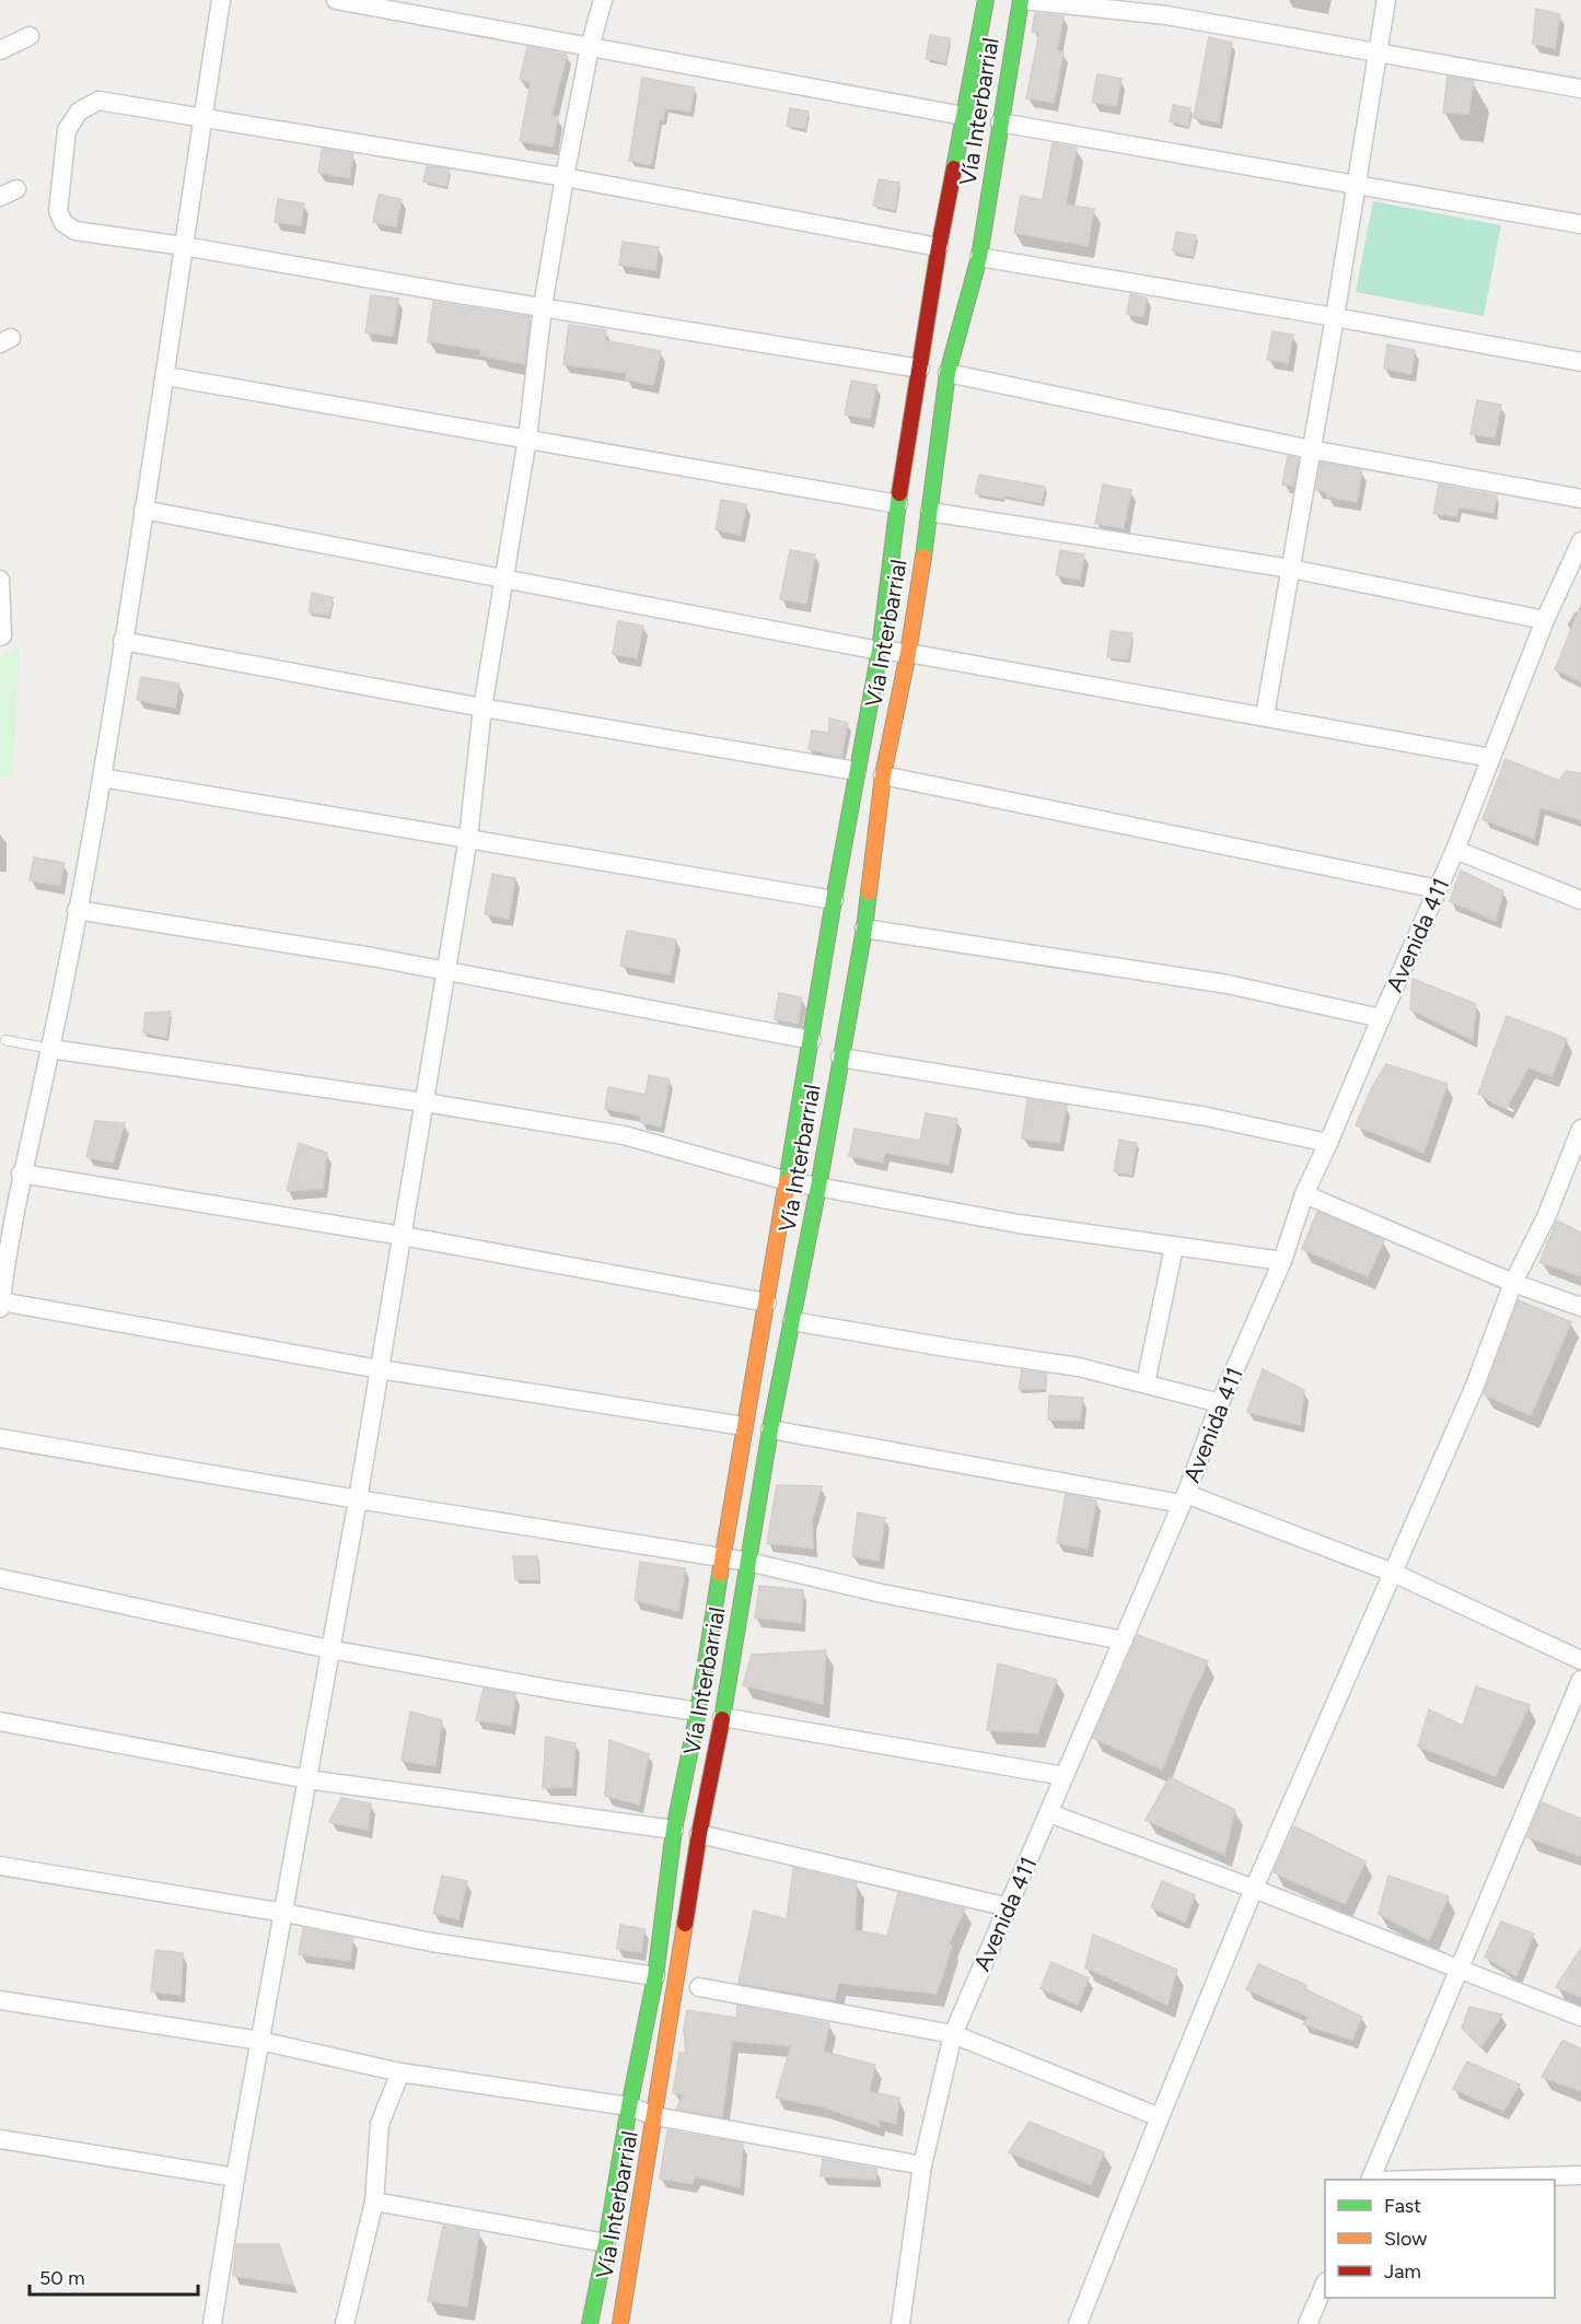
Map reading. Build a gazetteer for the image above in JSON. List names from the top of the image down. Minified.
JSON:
{"streets":{"main road":["Vía Interbarrial"],"street":["Avenida 411"]},"legend":["Fast","Slow","Jam"],"scale_bar":"50 m"}
